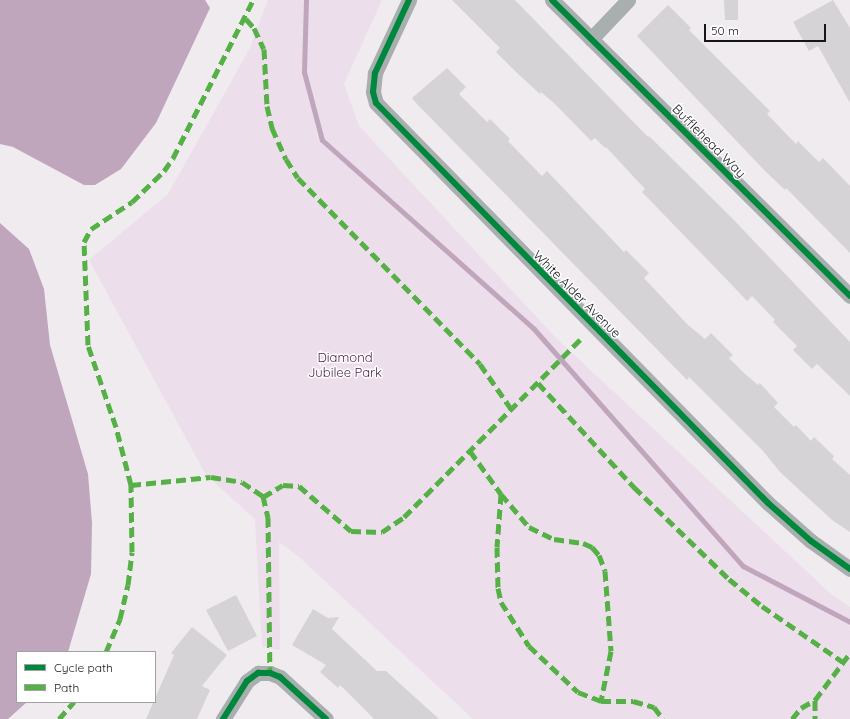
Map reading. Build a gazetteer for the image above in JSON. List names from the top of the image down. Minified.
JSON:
{"streets":{"street":["Bufflehead Way","White Alder Avenue"]},"parks":["Diamond Jubilee Park"],"legend":["Cycle path","Path"],"scale_bar":"50 m"}
